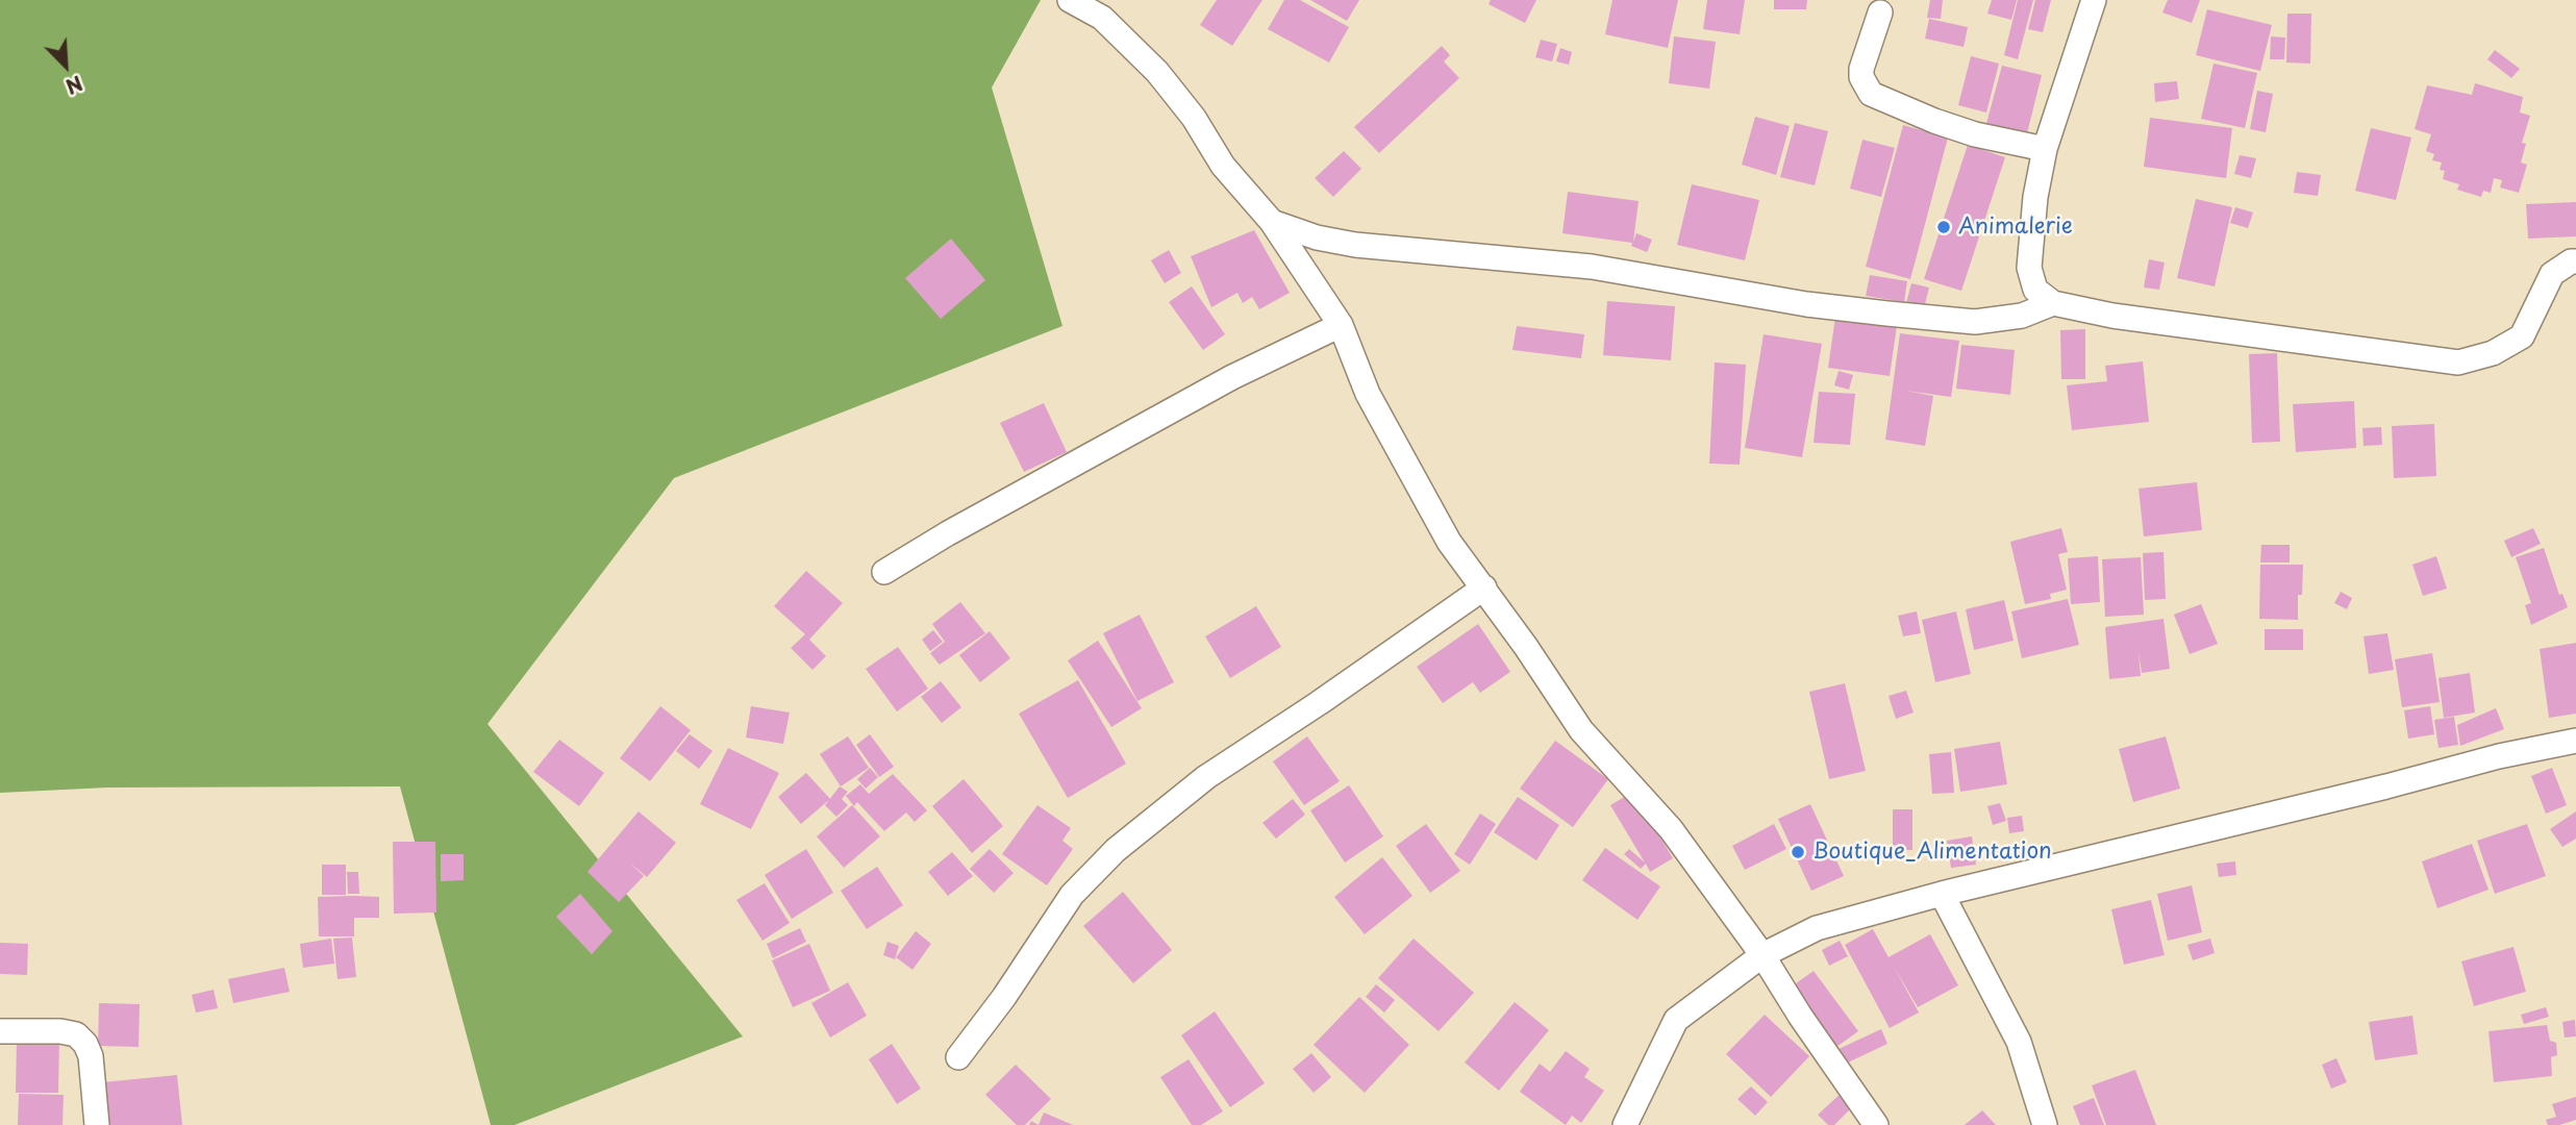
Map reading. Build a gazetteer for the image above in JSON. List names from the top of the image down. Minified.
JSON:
{"places":["Animalerie","Boutique_Alimentation"],"north":"bottom right"}
